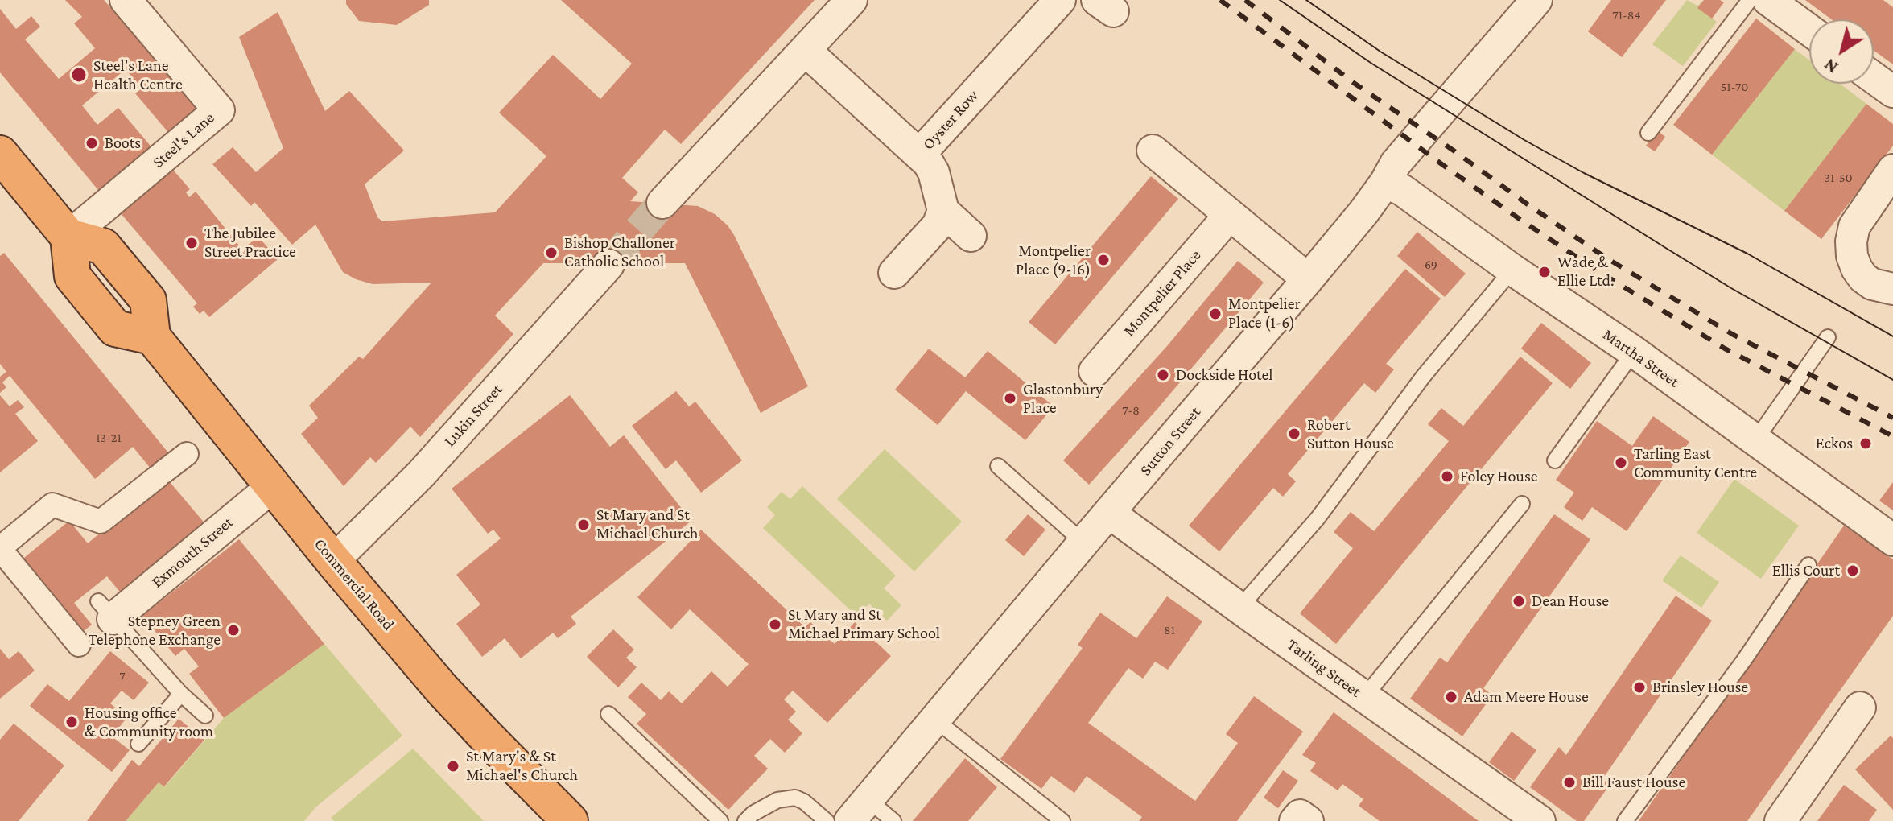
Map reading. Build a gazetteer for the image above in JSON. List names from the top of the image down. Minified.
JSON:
{"streets":{"highway":["Commercial Road"],"street":["Oyster Row","Steel's Lane","Montpelier Place","Martha Street","Lukin Street","Sutton Street","Exmouth Street","Tarling Street"]},"crossings":[["Steel's Lane","Commercial Road"],["Martha Street","Sutton Street"],["Lukin Street","Commercial Road"],["Sutton Street","Tarling Street"],["Exmouth Street","Commercial Road"]],"places":["Steel's Lane Health Centre","Boots","The Jubilee Street Practice","Bishop Challoner Catholic School","Montpelier Place (9-16)","Wade & Ellie Ltd.","Montpelier Place (1-6)","Dockside Hotel","Glastonbury Place","Robert Sutton House","Eckos","Tarling East Community Centre","Foley House","St Mary and St Michael Church","Ellis Court","Dean House","St Mary and St Michael Primary School","Stepney Green Telephone Exchange","Brinsley House","Adam Meere House","Housing office & Community room","St Mary's & St Michael's Church","Bill Faust House"],"house_numbers":["71-84","51-70","31-50","69","7-8","13-21","81","7"],"north":"bottom left"}
